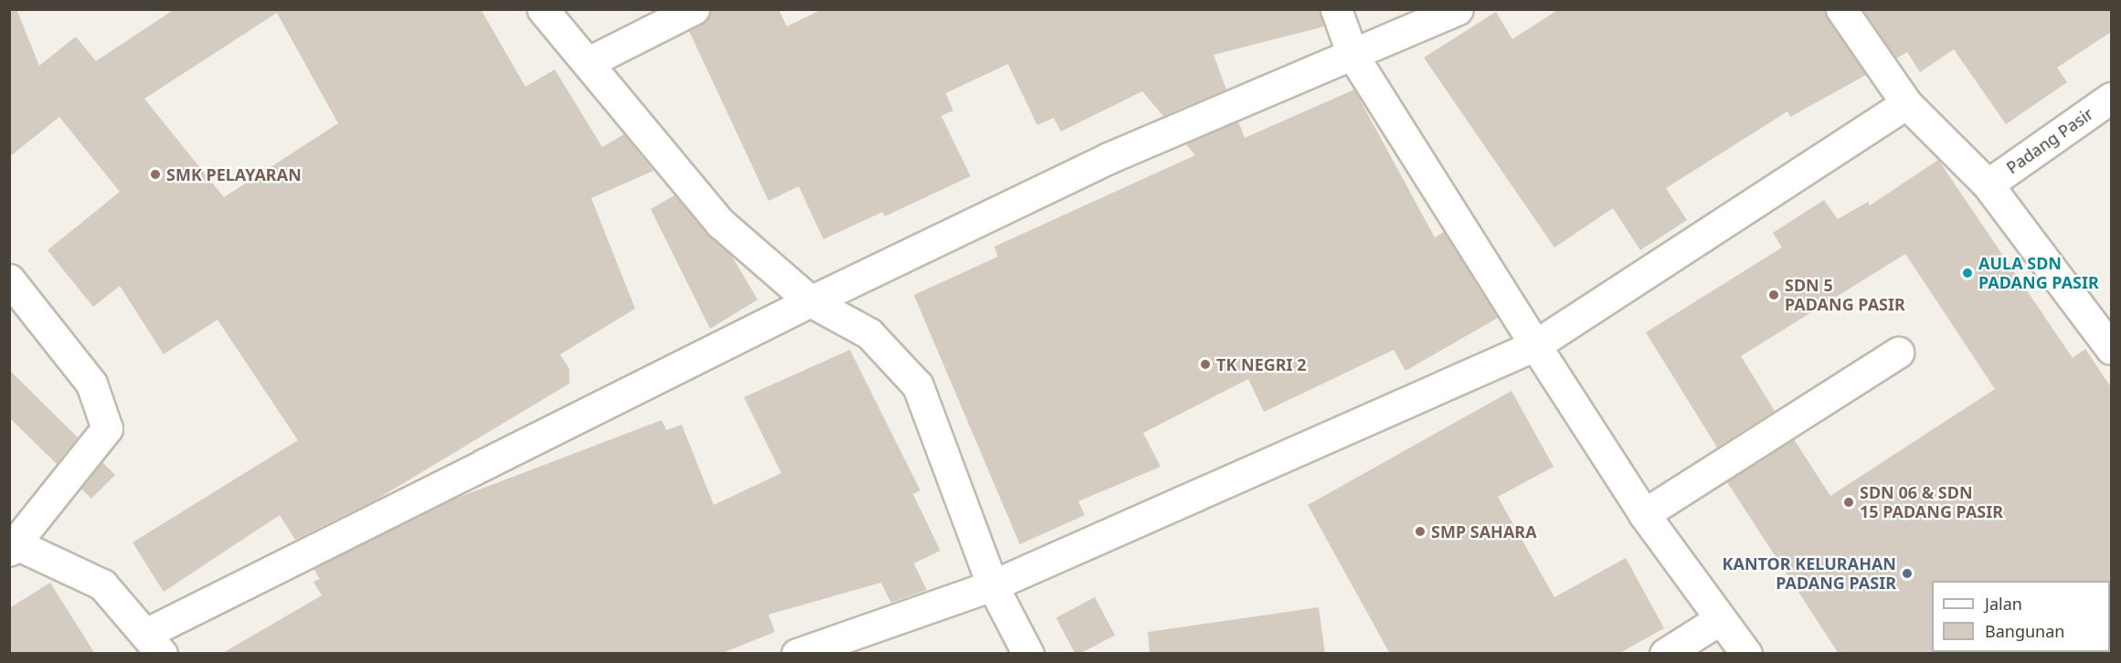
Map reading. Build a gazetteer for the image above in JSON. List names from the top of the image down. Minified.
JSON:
{"streets":{"street":["Padang Pasir"]},"places":["SMK PELAYARAN","AULA SDN PADANG PASIR","SDN 5 PADANG PASIR","TK NEGRI 2","SDN 06 & SDN 15 PADANG PASIR","SMP SAHARA","KANTOR KELURAHAN PADANG PASIR"],"legend":["Jalan","Bangunan"]}
